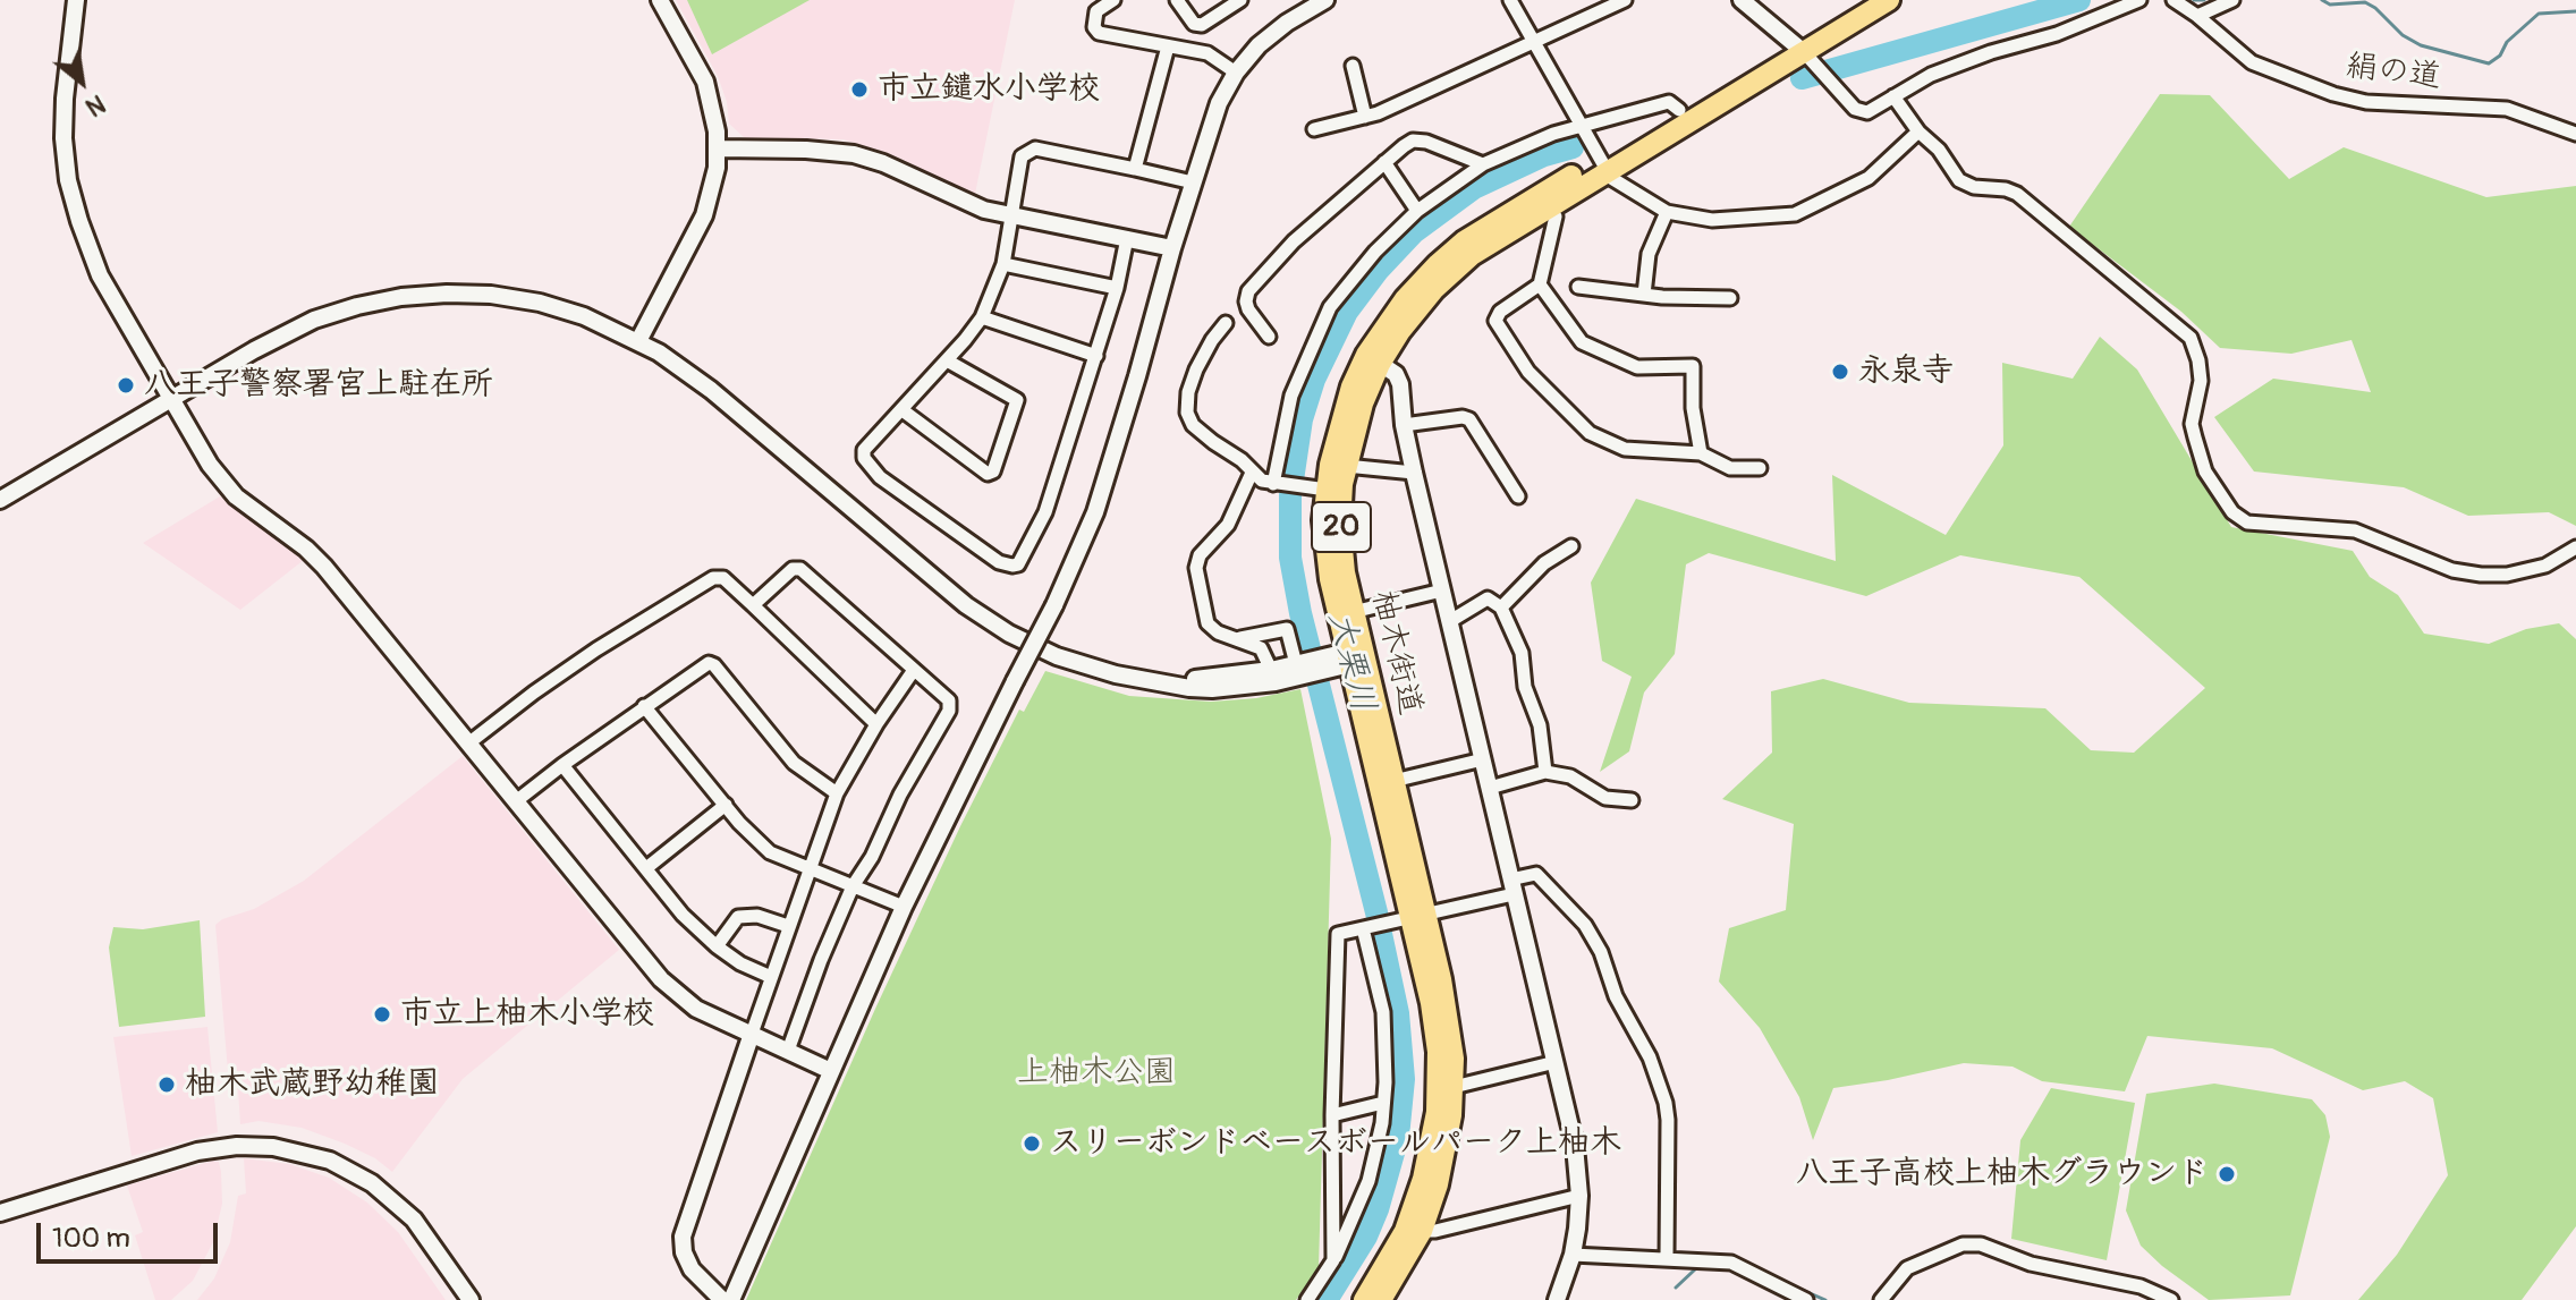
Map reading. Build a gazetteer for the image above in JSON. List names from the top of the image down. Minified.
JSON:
{"streets":{"main road":["20","柚木街道"],"street":["絹の道"]},"water":["大栗川"],"parks":["上柚木公園"],"places":["市立鑓水小学校","永泉寺","八王子警察署宮上駐在所","市立上柚木小学校","柚木武蔵野幼稚園","スリーボンドベースボールパーク上柚木","八王子高校上柚木グラウンド"],"scale_bar":"100 m","north":"bottom right"}
